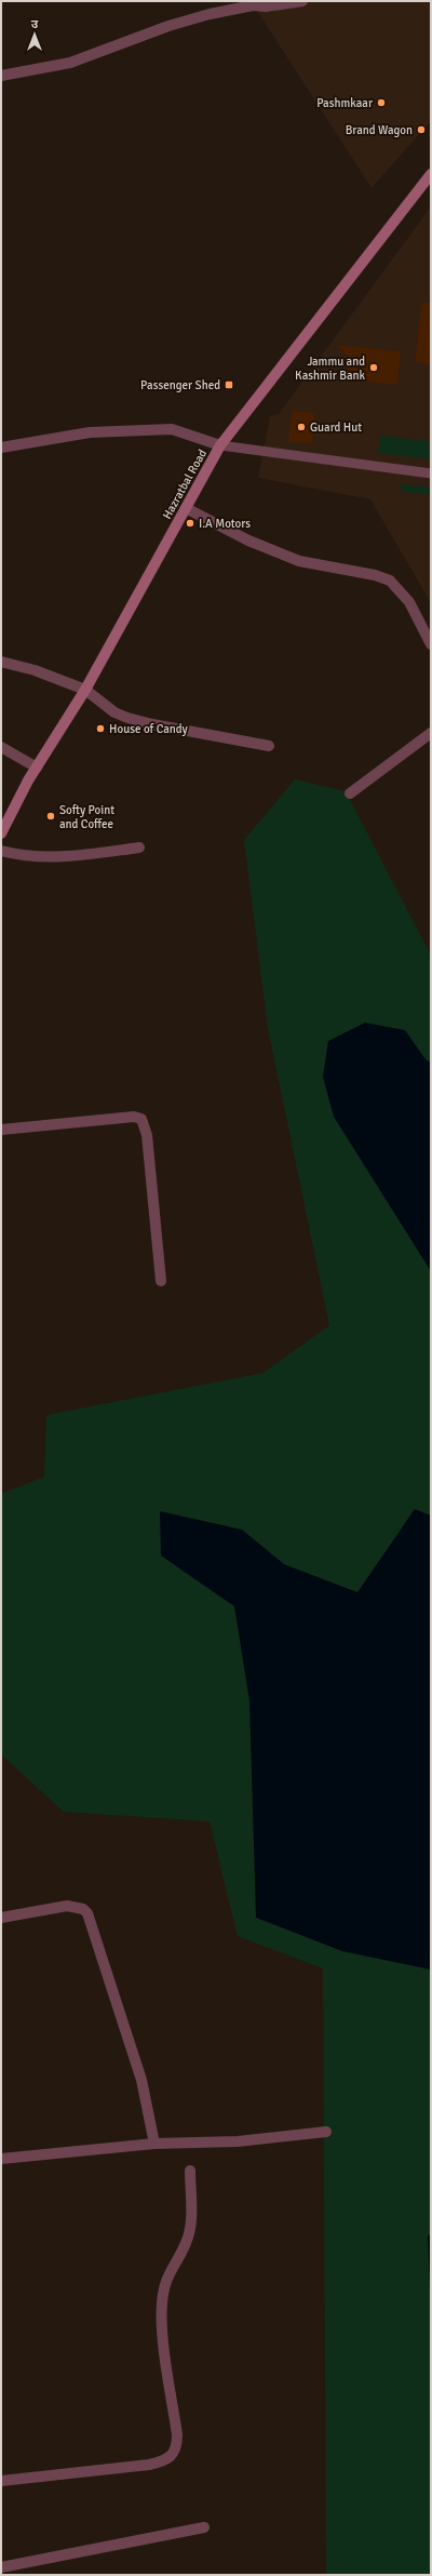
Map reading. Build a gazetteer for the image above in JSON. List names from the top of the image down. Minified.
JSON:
{"streets":{"main road":["Hazratbal Road"]},"places":{"other":["Pashmkaar","Brand Wagon","Jammu and Kashmir Bank","Guard Hut","I.A Motors","House of Candy","Softy Point and Coffee"],"transit":["Passenger Shed"]},"north":"top"}
